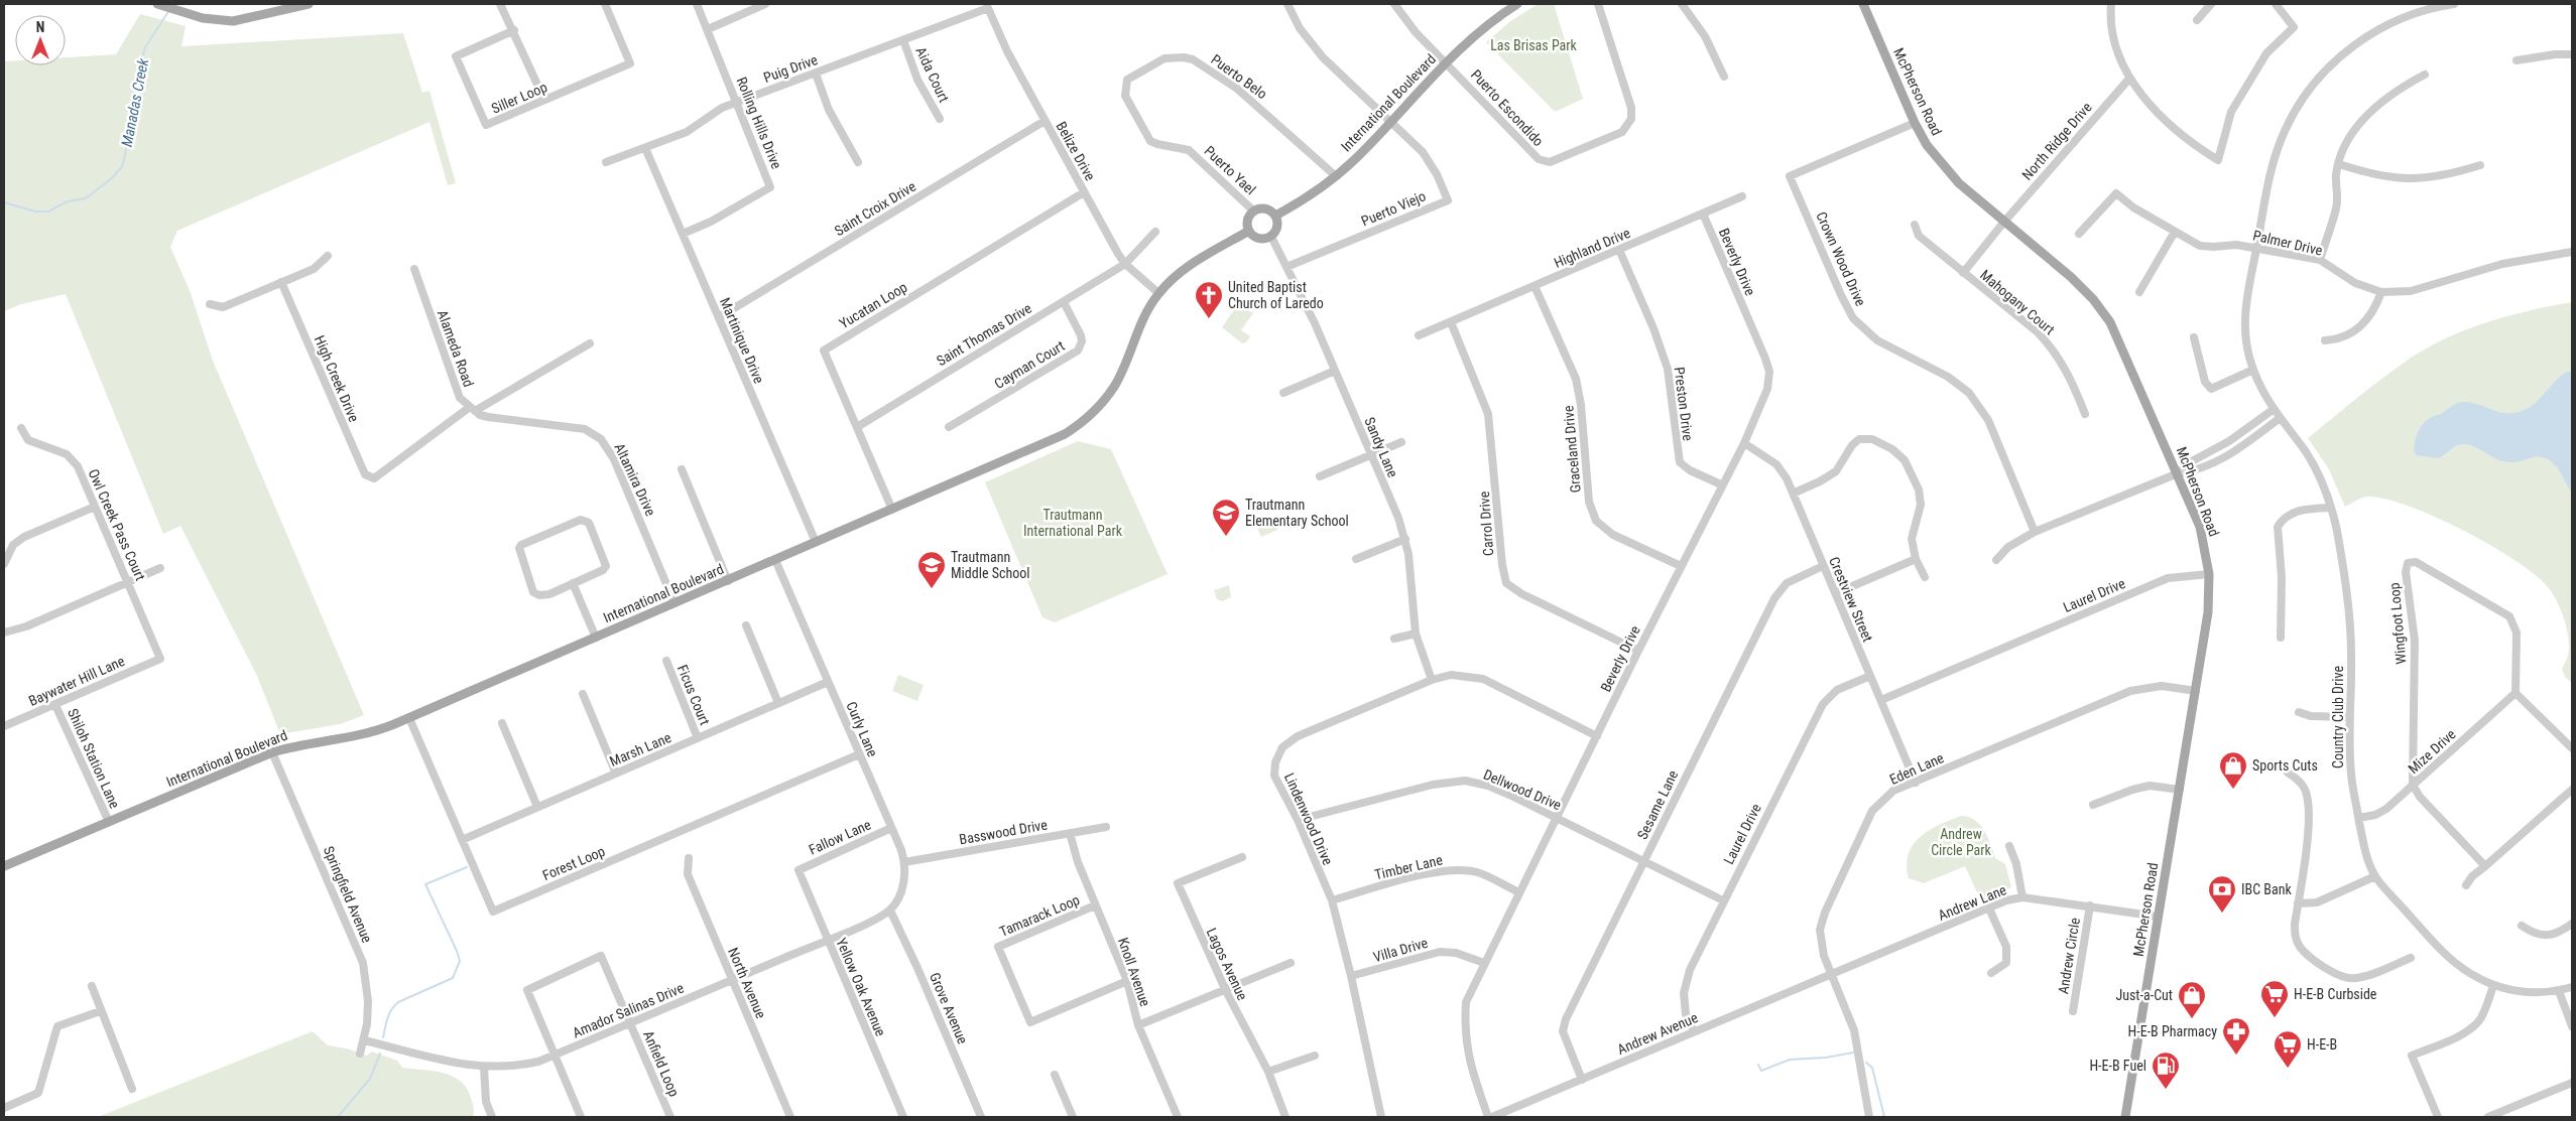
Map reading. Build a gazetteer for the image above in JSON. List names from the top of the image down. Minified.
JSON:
{"streets":{"main road":["McPherson Road","International Boulevard"],"street":["Puig Drive","Aida Court","Puerto Belo","Siller Loop","Puerto Escondido","Rolling Hills Drive","North Ridge Drive","Belize Drive","Puerto Yael","Saint Croix Drive","Puerto Viejo","Palmer Drive","Highland Drive","Crown Wood Drive","Beverly Drive","Mahogany Court","Yucatan Loop","Saint Thomas Drive","Martinique Drive","Alameda Road","Cayman Court","High Creek Drive","Preston Drive","Sandy Lane","Graceland Drive","Altamira Drive","Carrol Drive","Owl Creek Pass Court","Laurel Drive","Crestview Street","Wingfoot Loop","Baywater Hill Lane","Ficus Court","Country Club Drive","Curly Lane","Marsh Lane","Mize Drive","Shiloh Station Lane","Eden Lane","Dellwood Drive","Sesame Lane","Lindenwood Drive","Basswood Drive","Fallow Lane","Forest Loop","Timber Lane","Springfield Avenue","Andrew Lane","Tamarack Loop","Villa Drive","Andrew Circle","Lagos Avenue","Knoll Avenue","North Avenue","Yellow Oak Avenue","Grove Avenue","Amador Salinas Drive","Andrew Avenue","Anfield Loop"]},"crossings":[["Puig Drive","Aida Court"],["Puig Drive","Rolling Hills Drive"],["Puig Drive","Belize Drive"],["Puig Drive","Martinique Drive"],["Puerto Belo","International Boulevard"],["Puerto Belo","Puerto Yael"],["McPherson Road","North Ridge Drive"],["McPherson Road","Crown Wood Drive"],["McPherson Road","Laurel Drive"],["McPherson Road","Eden Lane"],["McPherson Road","Andrew Lane"],["International Boulevard","Puerto Escondido"],["International Boulevard","Belize Drive"],["International Boulevard","Puerto Yael"],["International Boulevard","Puerto Viejo"],["International Boulevard","Yucatan Loop"],["International Boulevard","Martinique Drive"],["International Boulevard","Sandy Lane"],["International Boulevard","Altamira Drive"],["International Boulevard","Curly Lane"],["International Boulevard","Shiloh Station Lane"],["International Boulevard","Forest Loop"],["International Boulevard","Springfield Avenue"],["Rolling Hills Drive","Martinique Drive"],["North Ridge Drive","Mahogany Court"],["Belize Drive","Saint Croix Drive"],["Belize Drive","Yucatan Loop"],["Belize Drive","Saint Thomas Drive"],["Puerto Yael","Sandy Lane"],["Saint Croix Drive","Martinique Drive"],["Puerto Viejo","Sandy Lane"],["Palmer Drive","Country Club Drive"],["Highland Drive","Beverly Drive"],["Highland Drive","Preston Drive"],["Highland Drive","Graceland Drive"],["Highland Drive","Carrol Drive"],["Beverly Drive","Preston Drive"],["Beverly Drive","Graceland Drive"],["Beverly Drive","Carrol Drive"],["Beverly Drive","Crestview Street"],["Beverly Drive","Dellwood Drive"],["Beverly Drive","Lindenwood Drive"],["Beverly Drive","Timber Lane"],["Beverly Drive","Villa Drive"],["Yucatan Loop","Saint Thomas Drive"],["Saint Thomas Drive","Cayman Court"],["Alameda Road","High Creek Drive"],["Alameda Road","Altamira Drive"],["Sandy Lane","Lindenwood Drive"],["Owl Creek Pass Court","Baywater Hill Lane"],["Laurel Drive","Crestview Street"],["Laurel Drive","Dellwood Drive"],["Laurel Drive","Andrew Avenue"],["Crestview Street","Eden Lane"],["Crestview Street","Sesame Lane"],["Wingfoot Loop","Mize Drive"],["Baywater Hill Lane","Shiloh Station Lane"],["Ficus Court","Marsh Lane"],["Country Club Drive","Mize Drive"],["Curly Lane","Marsh Lane"],["Curly Lane","Basswood Drive"],["Curly Lane","Fallow Lane"],["Curly Lane","Forest Loop"],["Curly Lane","Grove Avenue"],["Curly Lane","Amador Salinas Drive"],["Marsh Lane","Forest Loop"],["Eden Lane","Andrew Lane"],["Eden Lane","Andrew Avenue"],["Dellwood Drive","Sesame Lane"],["Dellwood Drive","Lindenwood Drive"],["Sesame Lane","Andrew Avenue"],["Lindenwood Drive","Timber Lane"],["Lindenwood Drive","Villa Drive"],["Basswood Drive","Knoll Avenue"],["Fallow Lane","Yellow Oak Avenue"],["Springfield Avenue","Amador Salinas Drive"],["Andrew Lane","Andrew Circle"],["Andrew Lane","Andrew Avenue"],["Tamarack Loop","Knoll Avenue"],["North Avenue","Amador Salinas Drive"],["Yellow Oak Avenue","Amador Salinas Drive"],["Grove Avenue","Amador Salinas Drive"],["Amador Salinas Drive","Anfield Loop"]],"water":["Manadas Creek"],"parks":["Las Brisas Park","Trautmann International Park","Andrew Circle Park"],"places":{"church":["United Baptist Church of Laredo"],"school or university":["Trautmann Elementary School","Trautmann Middle School"],"shop":["Sports Cuts","Just-a-Cut"],"bank":["IBC Bank"],"supermarket":["H-E-B Curbside","H-E-B"],"pharmacy":["H-E-B Pharmacy"],"fuel station":["H-E-B Fuel"]},"north":"top"}
